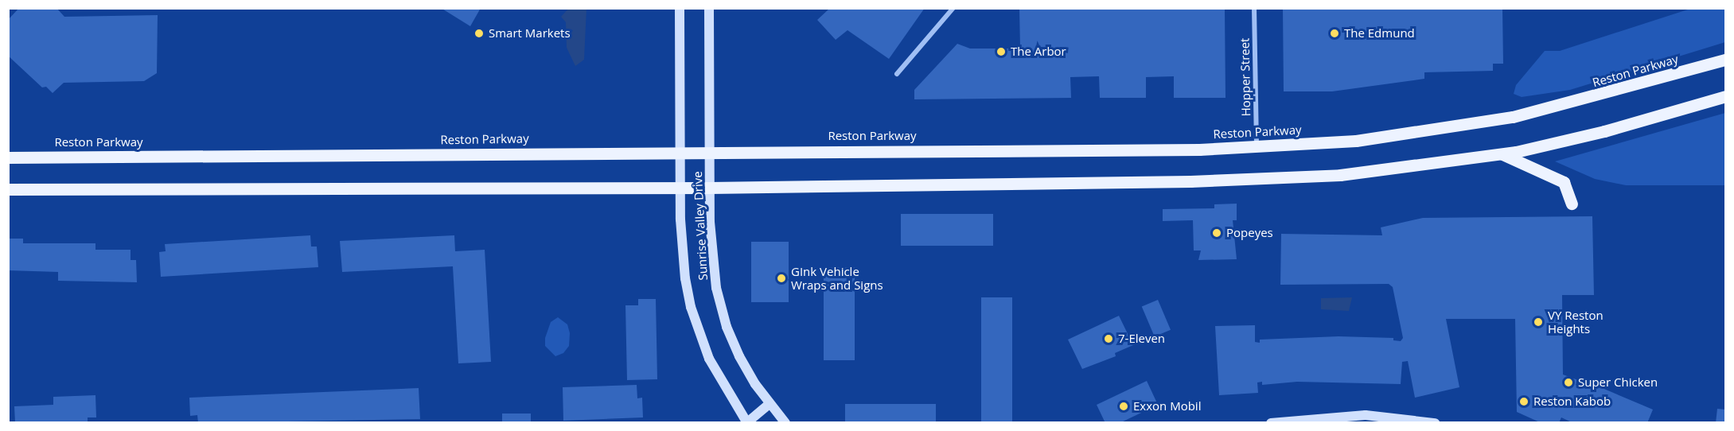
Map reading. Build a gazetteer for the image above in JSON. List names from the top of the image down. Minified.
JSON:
{"streets":{"main road":["Reston Parkway","Sunrise Valley Drive"],"street":["Hopper Street"]},"crossings":[["Reston Parkway","Hopper Street"],["Reston Parkway","Sunrise Valley Drive"]],"places":["Smart Markets","The Edmund","The Arbor","Popeyes","GInk Vehicle Wraps and Signs","VY Reston Heights","7-Eleven","Super Chicken","Reston Kabob","Exxon Mobil"]}
